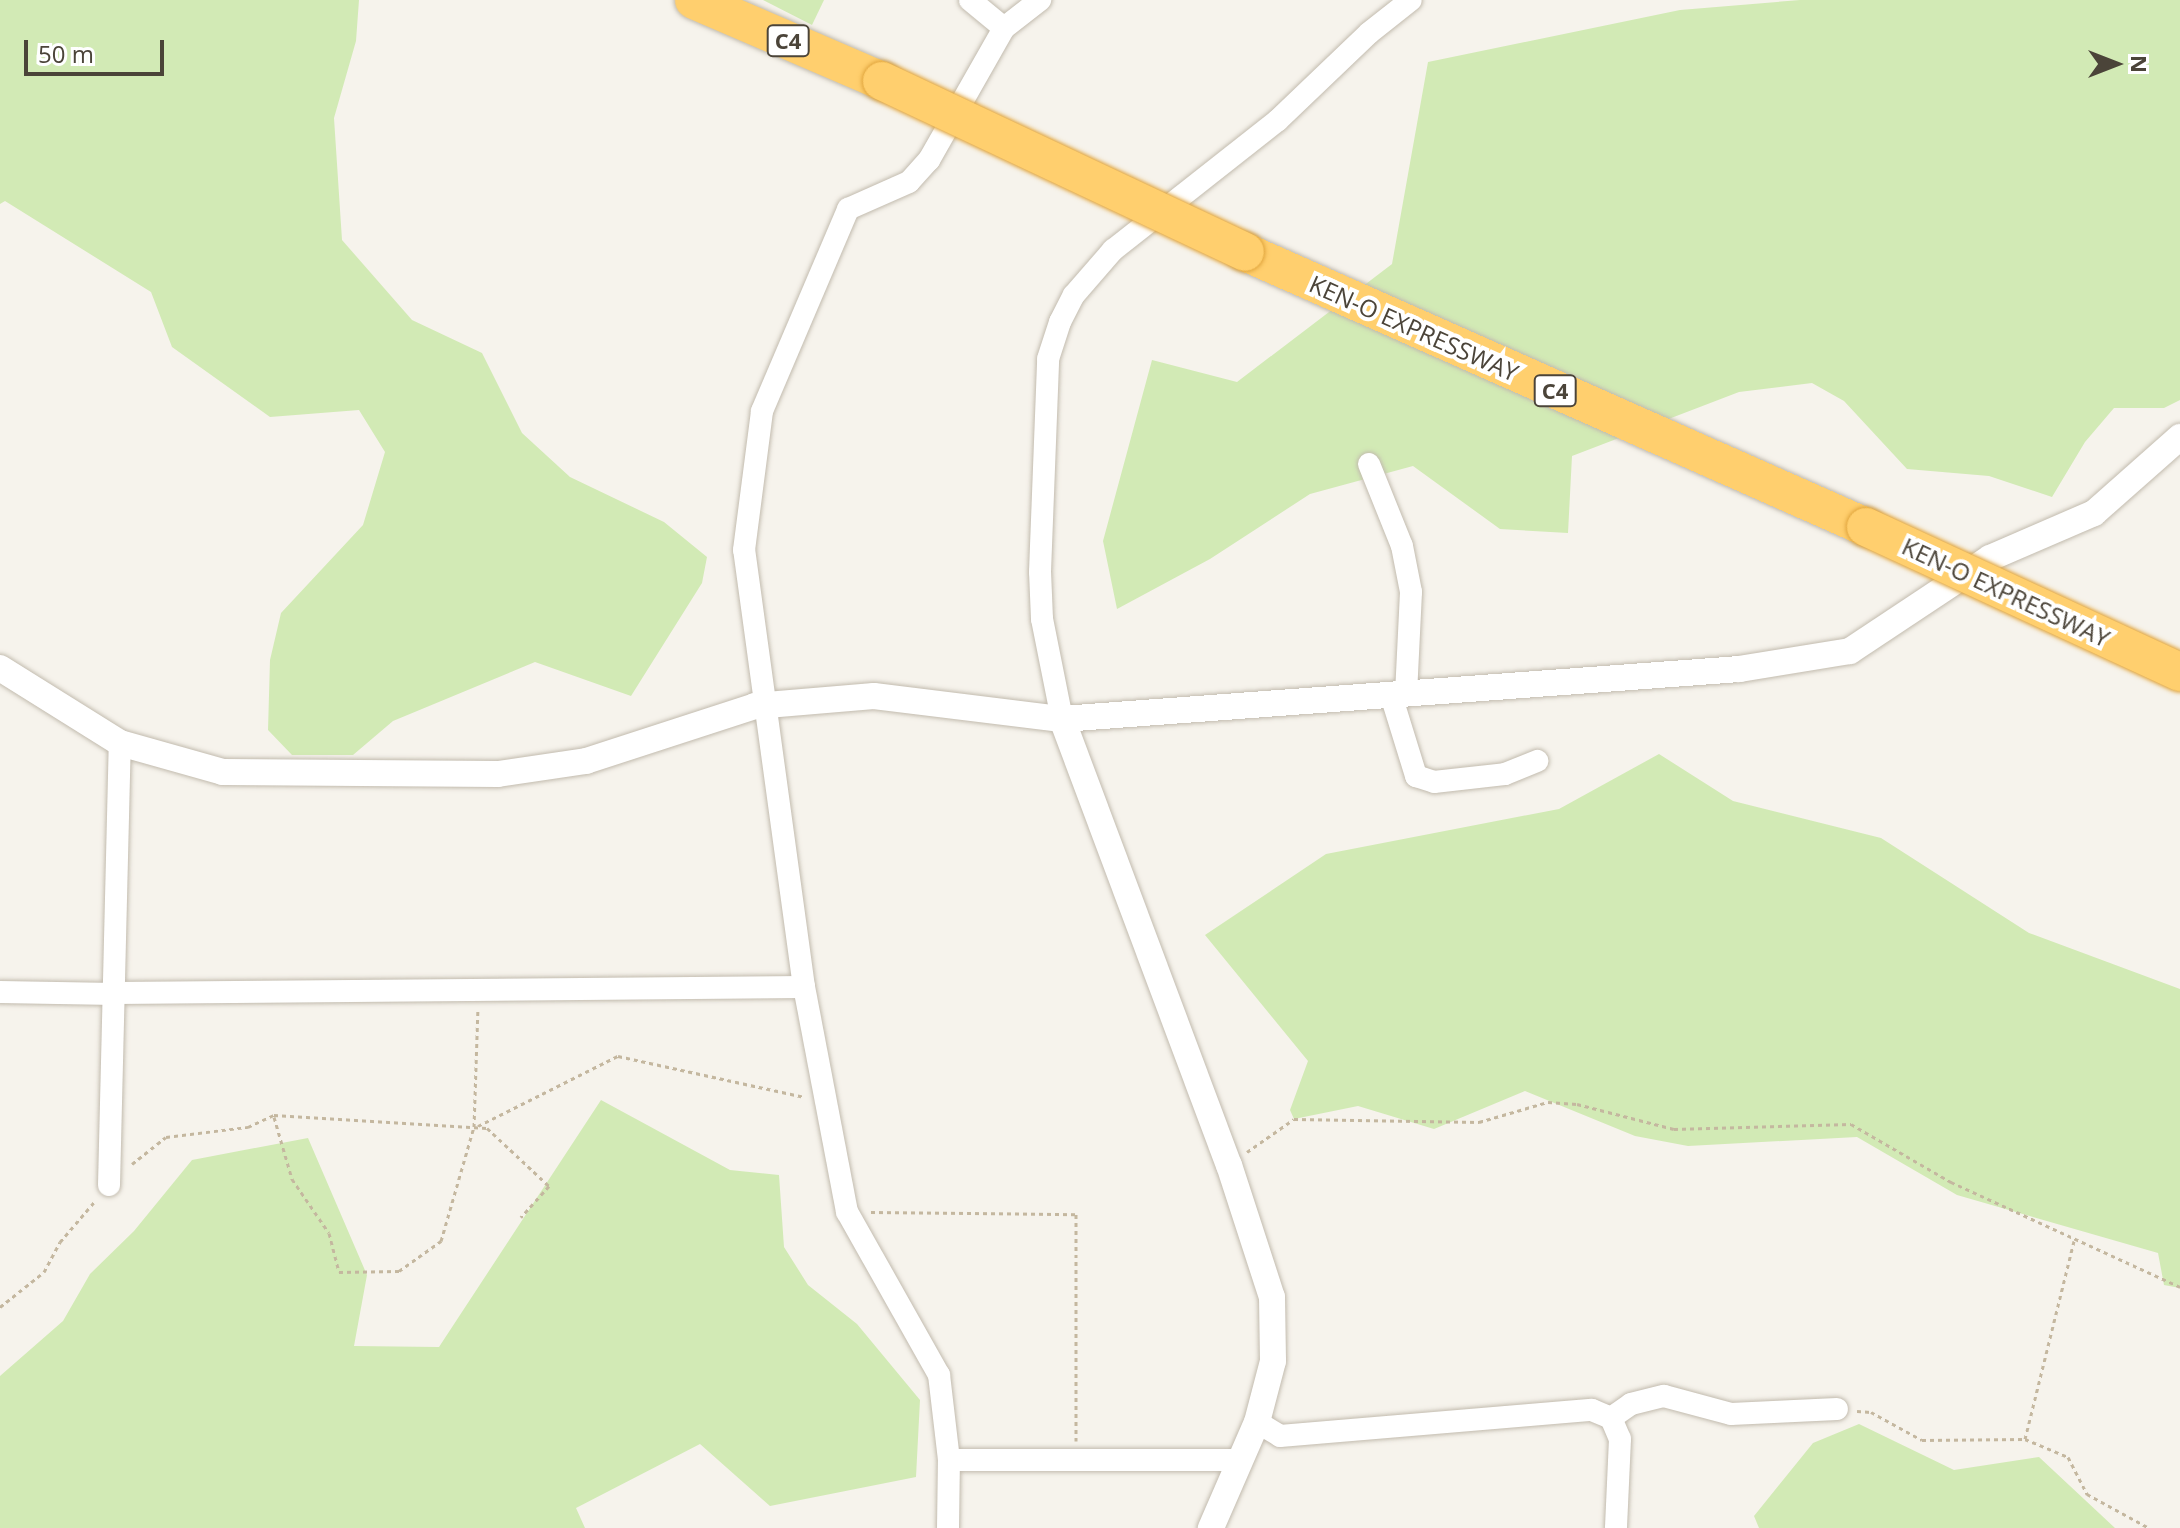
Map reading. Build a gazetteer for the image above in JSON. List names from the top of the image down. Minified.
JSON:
{"streets":{"highway":["C4","KEN-O EXPRESSWAY"]},"scale_bar":"50 m","north":"right"}
